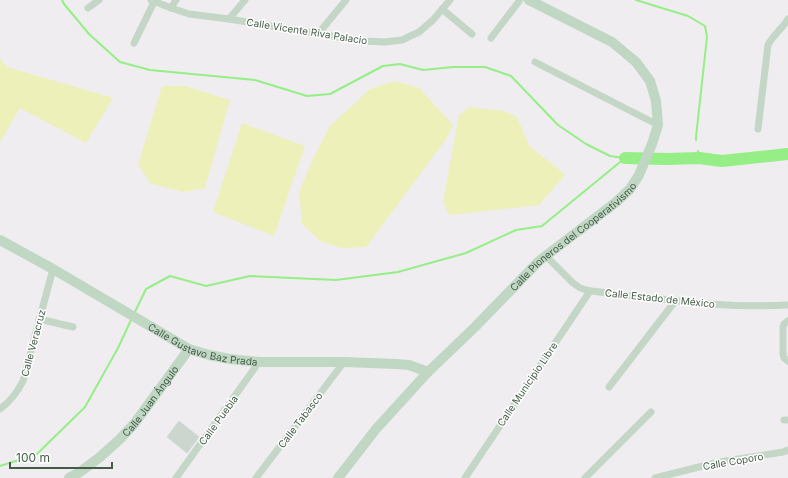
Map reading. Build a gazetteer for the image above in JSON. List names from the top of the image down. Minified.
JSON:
{"streets":{"street":["Calle Vicente Riva Palacio","Calle Pioneros del Cooperativismo","Calle Estado de México","Calle Veracruz","Calle Gustavo Baz Prada","Calle Municipio Libre","Calle Juan Ángulo","Calle Puebla","Calle Tabasco","Calle Coporo"]},"crossings":[["Calle Pioneros del Cooperativismo","Calle Estado de México"],["Calle Pioneros del Cooperativismo","Calle Gustavo Baz Prada"],["Calle Estado de México","Calle Municipio Libre"],["Calle Veracruz","Calle Gustavo Baz Prada"],["Calle Gustavo Baz Prada","Calle Juan Ángulo"],["Calle Gustavo Baz Prada","Calle Puebla"],["Calle Gustavo Baz Prada","Calle Tabasco"]],"scale_bar":"100 m"}
